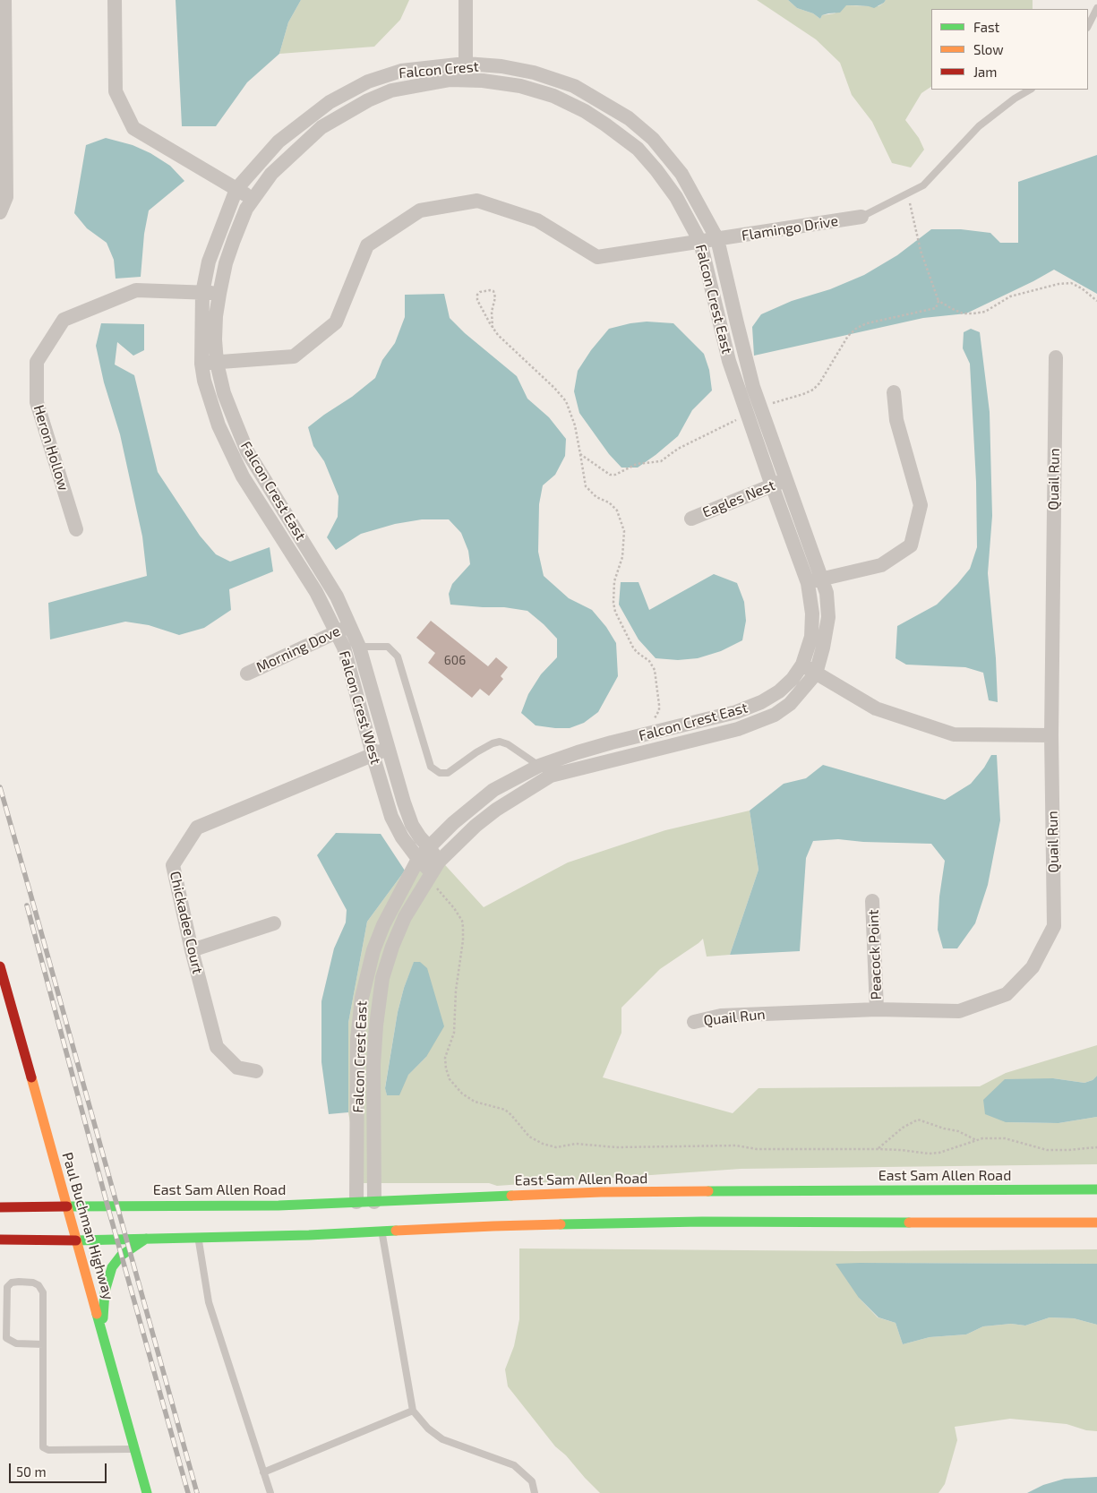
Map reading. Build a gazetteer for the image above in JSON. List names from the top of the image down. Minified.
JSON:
{"streets":{"main road":["East Sam Allen Road","Paul Buchman Highway"],"street":["Falcon Crest","Flamingo Drive","Falcon Crest East","Heron Hollow","Quail Run","Eagles Nest","Morning Dove","Falcon Crest West","Chickadee Court","Peacock Point"]},"crossings":[["Falcon Crest","Flamingo Drive"],["Falcon Crest","Falcon Crest East"],["Falcon Crest","Heron Hollow"],["Falcon Crest","Falcon Crest West"],["Flamingo Drive","Falcon Crest East"],["Flamingo Drive","Falcon Crest West"],["Falcon Crest East","Heron Hollow"],["Falcon Crest East","Eagles Nest"],["Falcon Crest East","Morning Dove"],["Falcon Crest East","Falcon Crest West"],["Falcon Crest East","Chickadee Court"],["Falcon Crest East","East Sam Allen Road"],["Heron Hollow","Falcon Crest West"],["Quail Run","Peacock Point"],["Morning Dove","Falcon Crest West"],["Falcon Crest West","Chickadee Court"],["East Sam Allen Road","Paul Buchman Highway"]],"house_numbers":["606"],"legend":["Fast","Slow","Jam"],"scale_bar":"50 m"}
